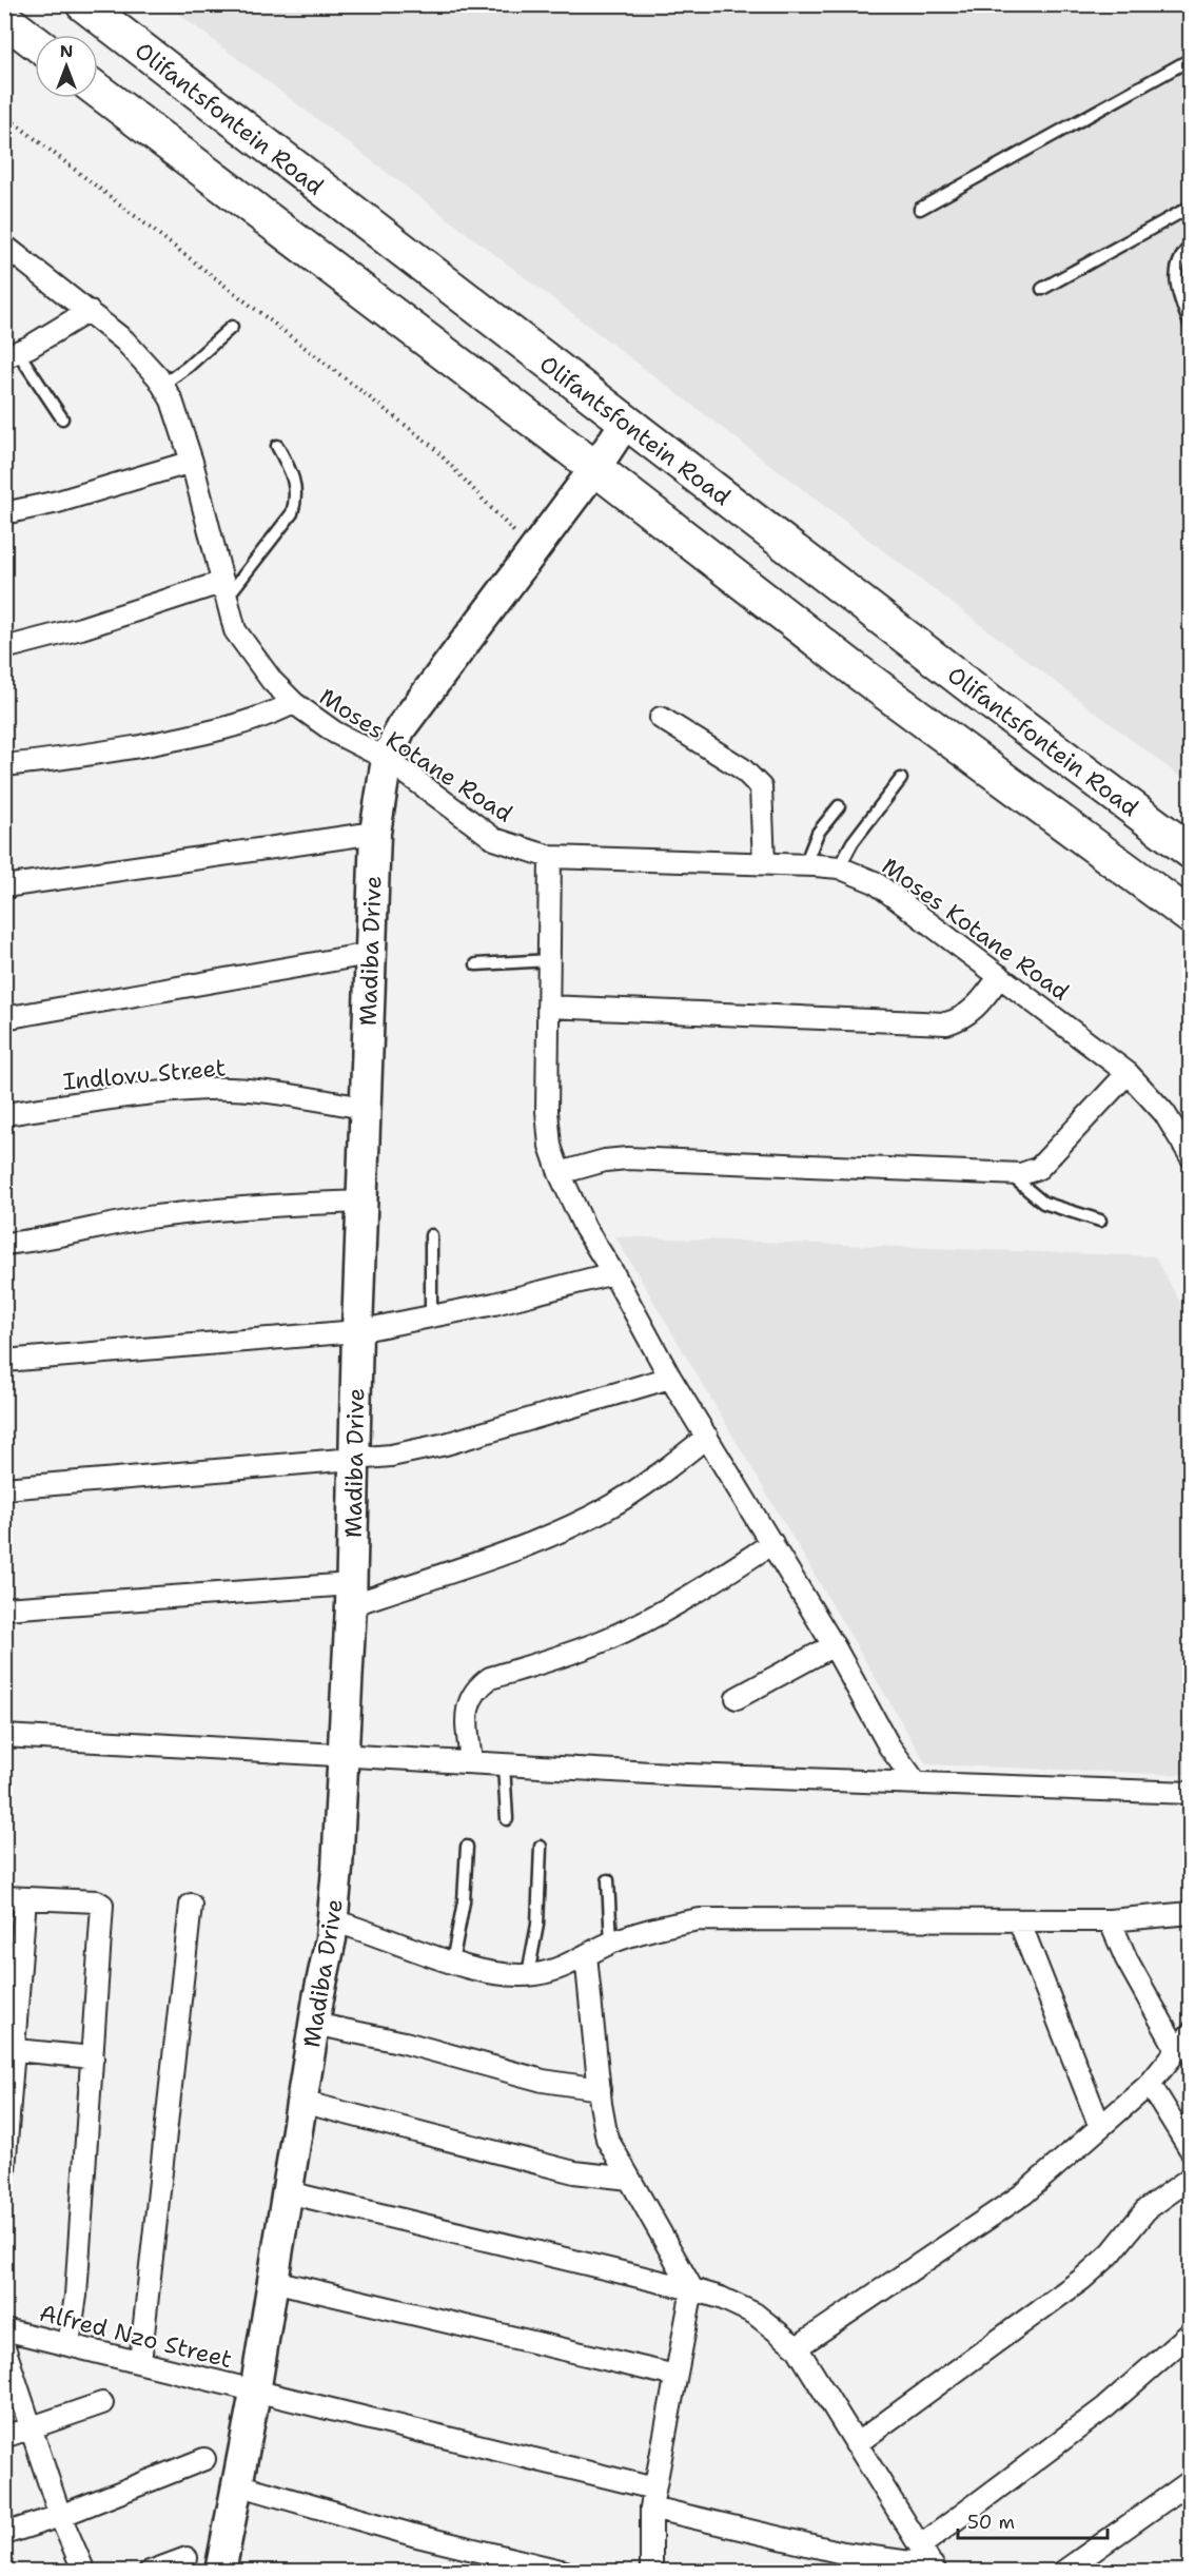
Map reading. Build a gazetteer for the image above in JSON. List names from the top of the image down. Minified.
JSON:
{"streets":{"main road":["Olifantsfontein Road"],"street":["Moses Kotane Road","Madiba Drive","Indlovu Street","Alfred Nzo Street"]},"crossings":[["Olifantsfontein Road","Madiba Drive"],["Moses Kotane Road","Madiba Drive"],["Madiba Drive","Indlovu Street"],["Madiba Drive","Alfred Nzo Street"]],"scale_bar":"50 m","north":"top"}
